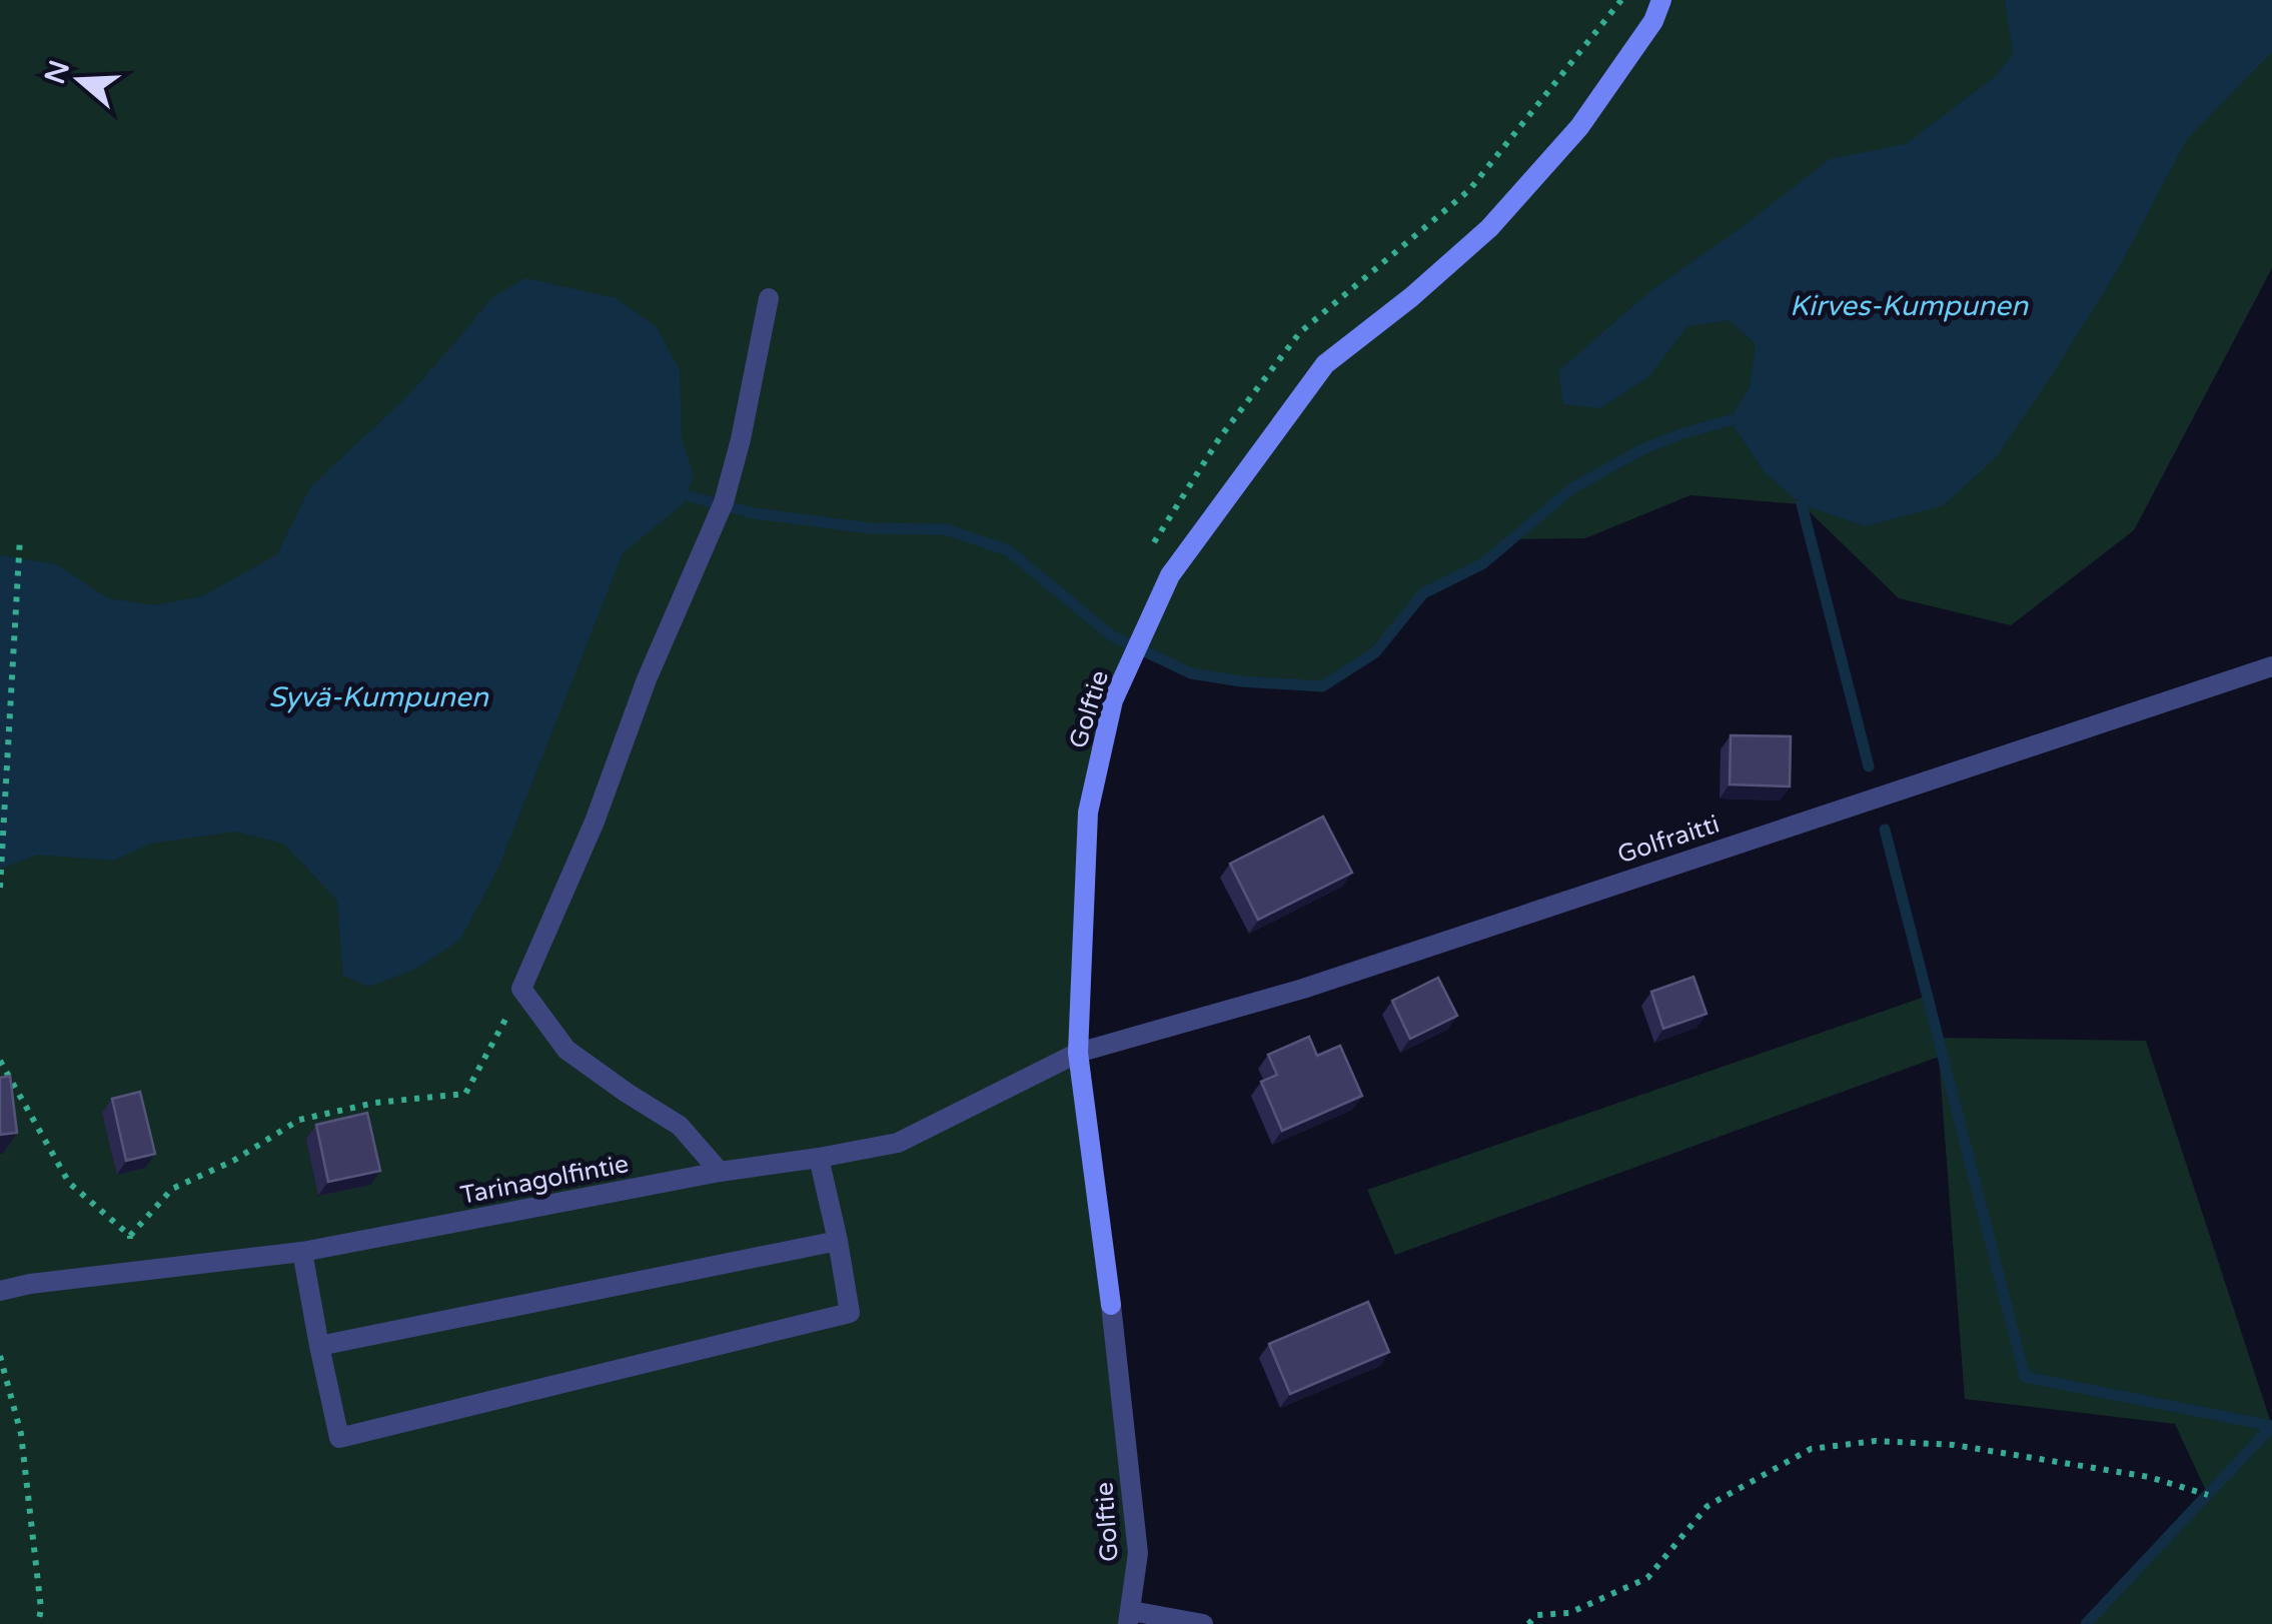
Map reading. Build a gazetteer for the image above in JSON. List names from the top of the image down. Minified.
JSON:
{"streets":{"street":["Golftie","Golfraitti","Tarinagolfintie"]},"crossings":[["Golftie","Golfraitti"],["Golftie","Tarinagolfintie"],["Golfraitti","Tarinagolfintie"]],"water":["Kirves-Kumpunen","Syvä-Kumpunen"],"north":"left"}
